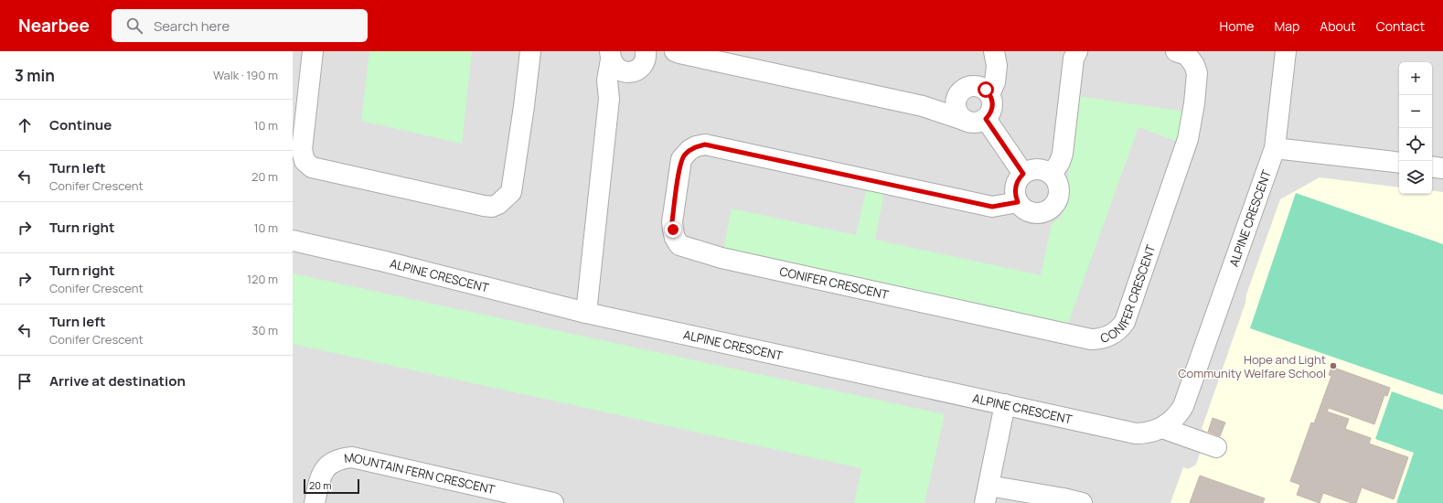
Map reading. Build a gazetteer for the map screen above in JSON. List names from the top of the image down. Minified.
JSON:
{"streets":{"street":["ALPINE CRESCENT","CONIFER CRESCENT","MOUNTAIN FERN CRESCENT"]},"places":["Hope and Light Community Welfare School"],"scale_bar":"20 m","page":{"header":"Nearbee","search":"Search here","nav":["Home","Map","About","Contact"],"heading":["3 min","Walk · 190 m"],"map_buttons":["+","−"],"list":[["Continue","10 m"],["Turn left","Conifer Crescent","20 m"],["Turn right","10 m"],["Turn right","Conifer Crescent","120 m"],["Turn left","Conifer Crescent","30 m"],"Arrive at destination"],"scale":"20 m"}}
